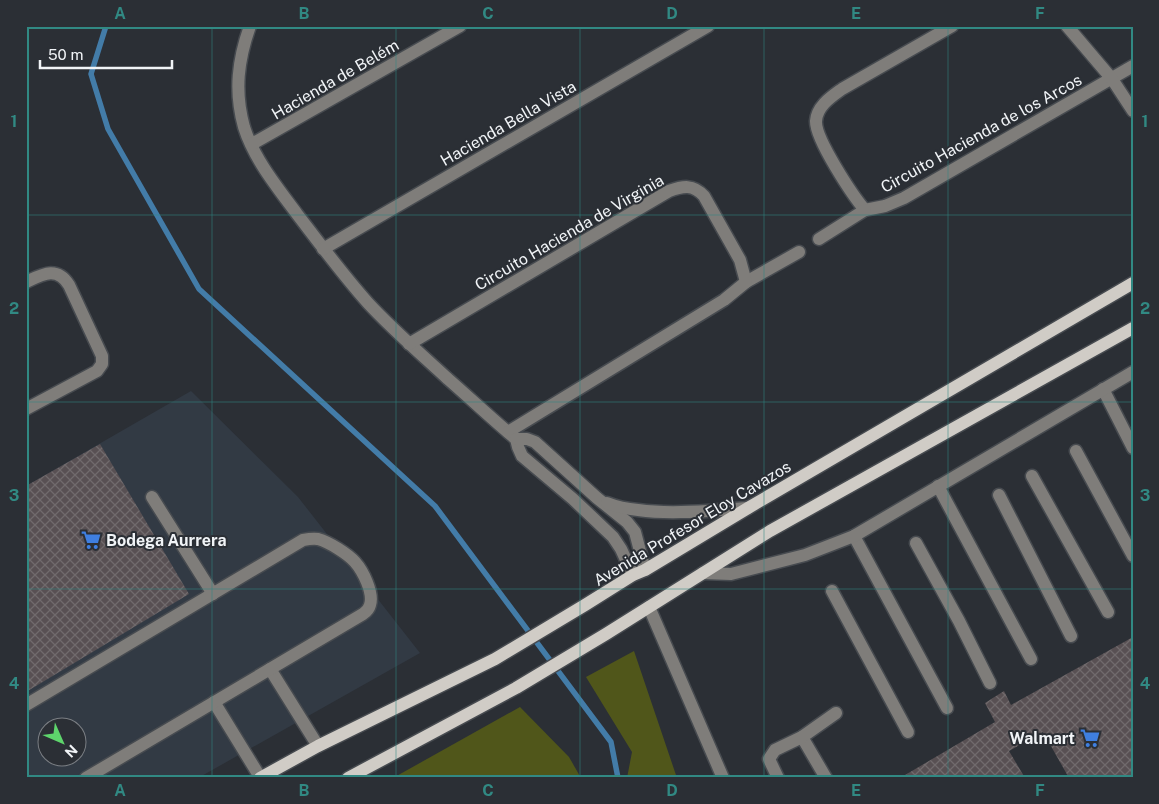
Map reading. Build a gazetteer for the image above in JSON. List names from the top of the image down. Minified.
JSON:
{"streets":{"main road":["Avenida Profesor Eloy Cavazos"],"street":["Hacienda de Belém","Hacienda Bella Vista","Circuito Hacienda de los Arcos","Circuito Hacienda de Virginia"]},"places":{"supermarket":["Bodega Aurrera","Walmart"]},"scale_bar":"50 m","north":"bottom right","grid":{"columns":["A","B","C","D","E","F"],"rows":["1","2","3","4"]}}
